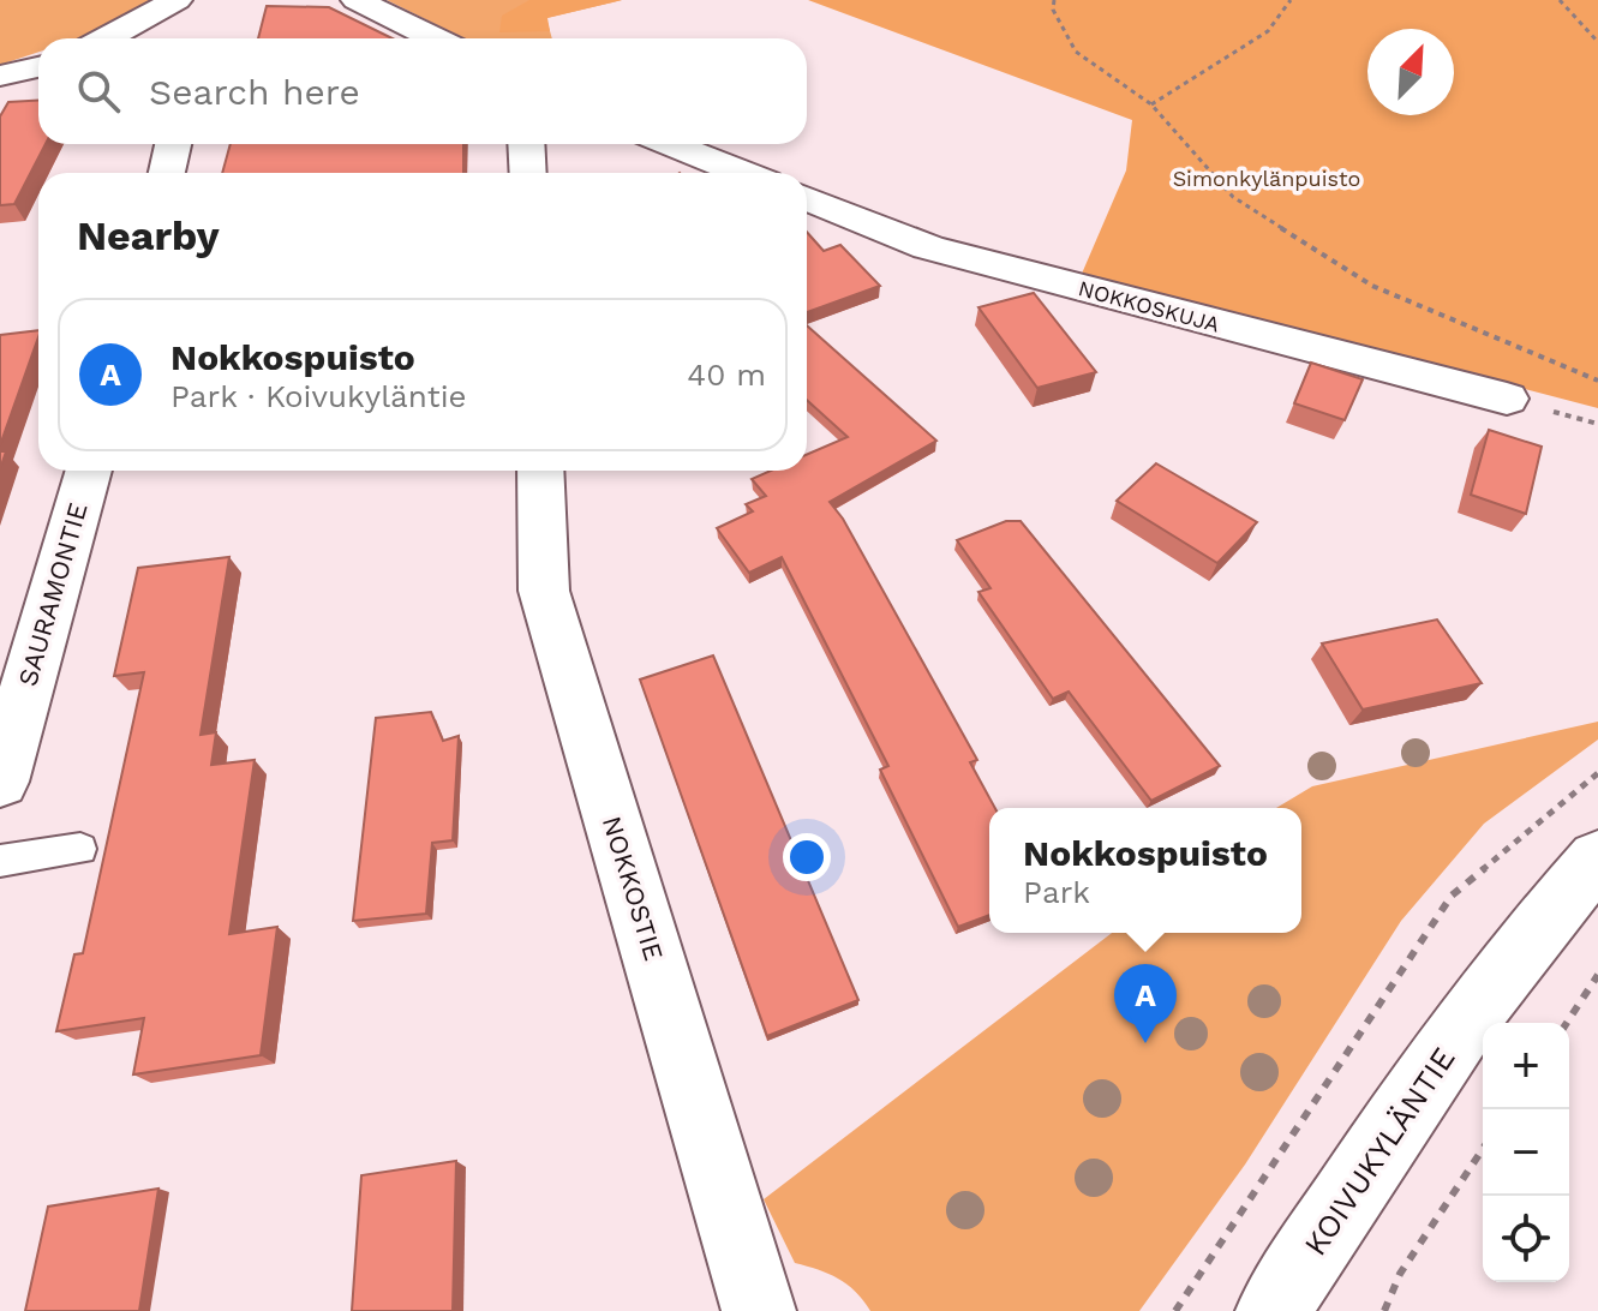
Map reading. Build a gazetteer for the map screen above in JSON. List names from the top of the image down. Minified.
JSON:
{"streets":{"street":["NOKKOSKUJA","SAURAMONTIE","NOKKOSTIE","KOIVUKYLÄNTIE"]},"parks":["Simonkylänpuisto"],"north":"top right","page":{"search":"Search here","heading":"Nearby","list":[{"mark":"A","name":"Nokkospuisto","note":"Park · Koivukyläntie","value":"40 m"}],"popup":["Nokkospuisto","Park"],"pins":"A","map_buttons":["+","−"]}}
